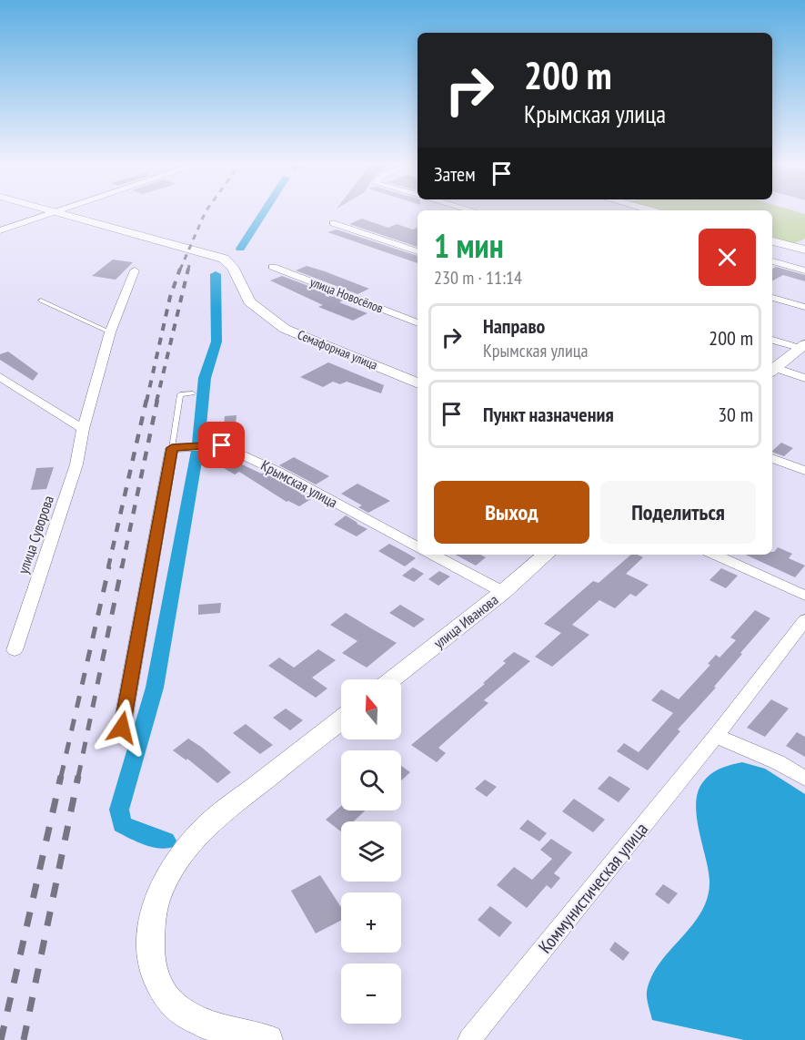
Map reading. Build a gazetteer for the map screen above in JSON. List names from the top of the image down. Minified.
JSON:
{"streets":{"street":["улица Новосёлов","Семафорная улица","Крымская улица","улица Суворова","улица Иванова","Коммунистическая улица"]},"north":"top","page":{"turn":["200 m","Крымская улица"],"then":"Затем","heading":["1 мин","230 m · 11:14"],"list":[{"name":"Направо","note":"Крымская улица","value":"200 m"},{"name":"Пункт назначения","value":"30 m"}],"buttons":["Выход","Поделиться"],"map_buttons":["+","−"]}}
